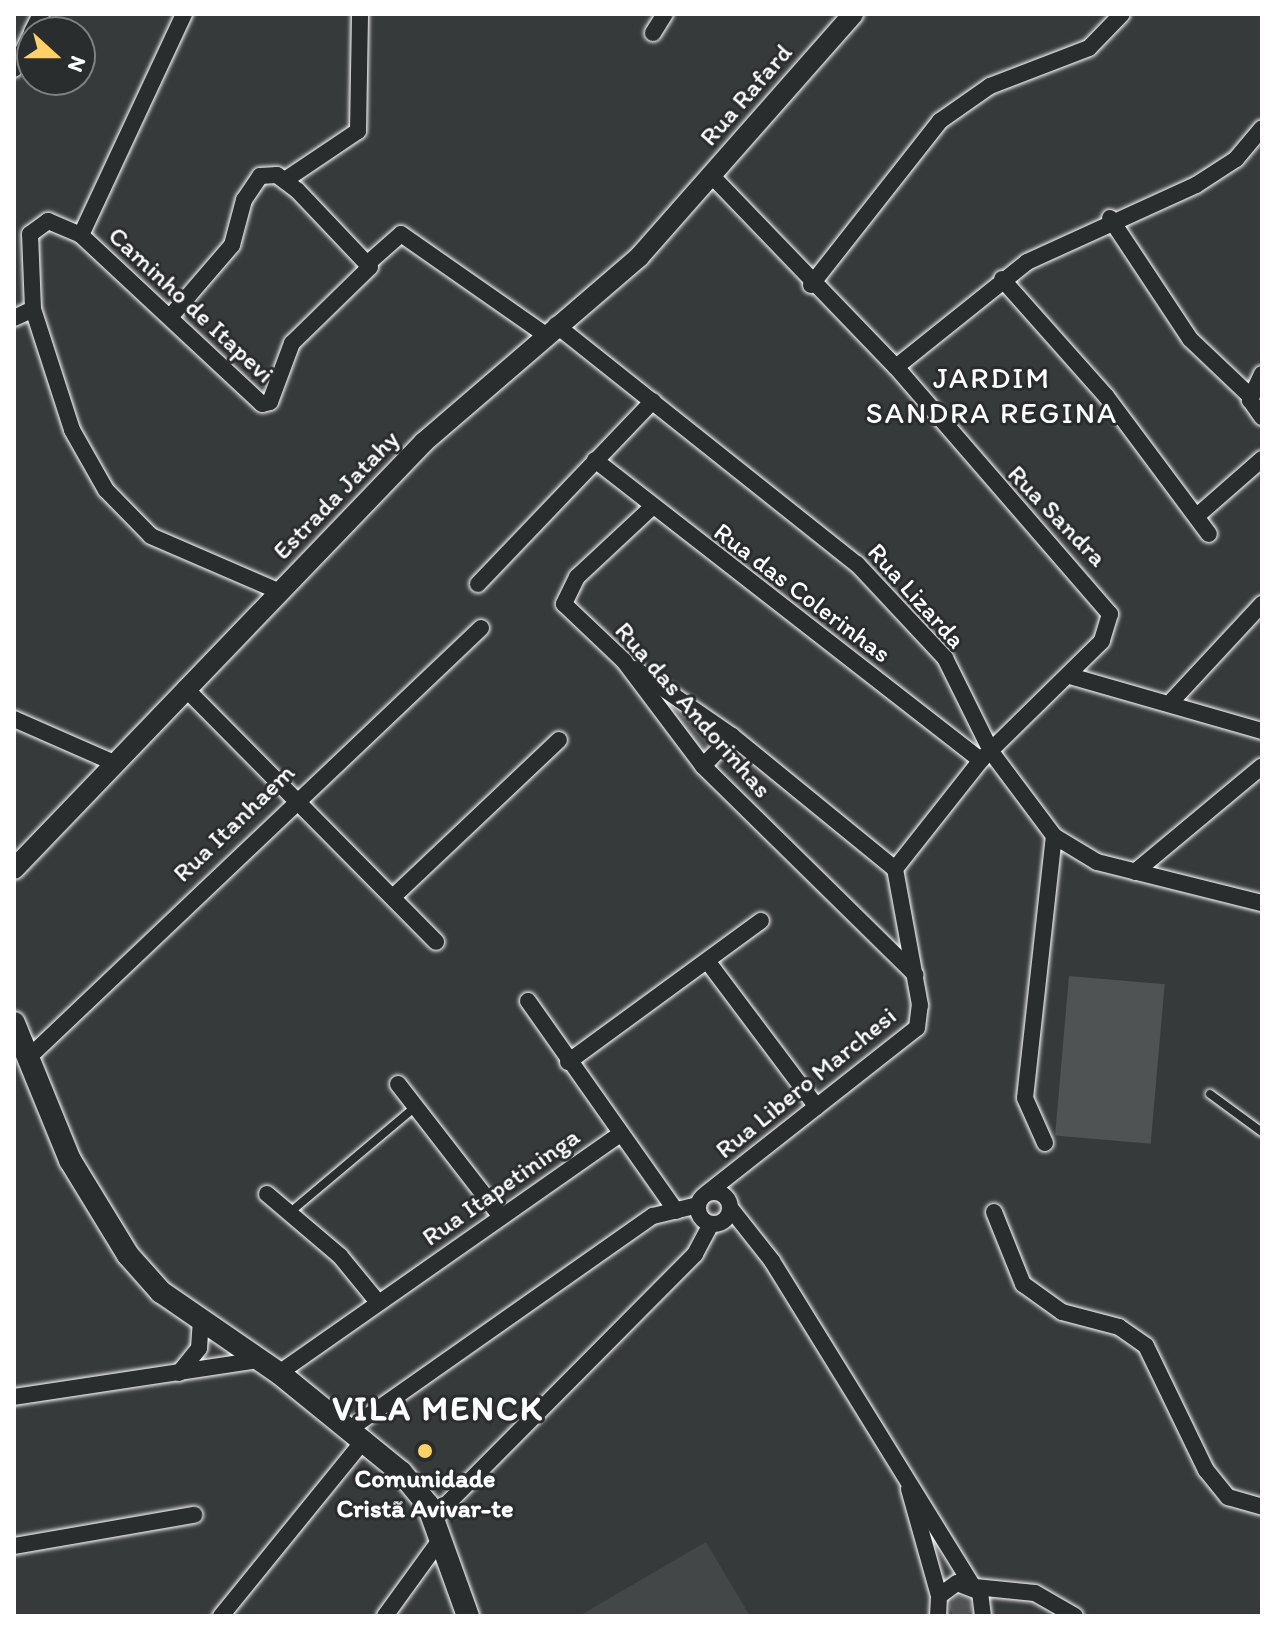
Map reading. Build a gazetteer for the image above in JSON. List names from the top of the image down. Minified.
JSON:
{"streets":{"street":["Rua Rafard","Caminho de Itapevi","Estrada Jatahy","Rua Sandra","Rua das Colerinhas","Rua Lizarda","Rua das Andorinhas","Rua Itanhaem","Rua Libero Marchesi","Rua Itapetininga"]},"crossings":[["Rua Rafard","Estrada Jatahy"],["Rua Rafard","Rua Sandra"],["Caminho de Itapevi","Rua Lizarda"],["Estrada Jatahy","Rua Sandra"],["Estrada Jatahy","Rua Lizarda"],["Rua Sandra","Rua das Colerinhas"],["Rua Sandra","Rua Lizarda"],["Rua das Colerinhas","Rua Lizarda"],["Rua das Colerinhas","Rua das Andorinhas"],["Rua das Andorinhas","Rua Libero Marchesi"]],"districts":["JARDIM SANDRA REGINA","VILA MENCK"],"places":["Comunidade Cristã Avivar-te"],"north":"right"}
